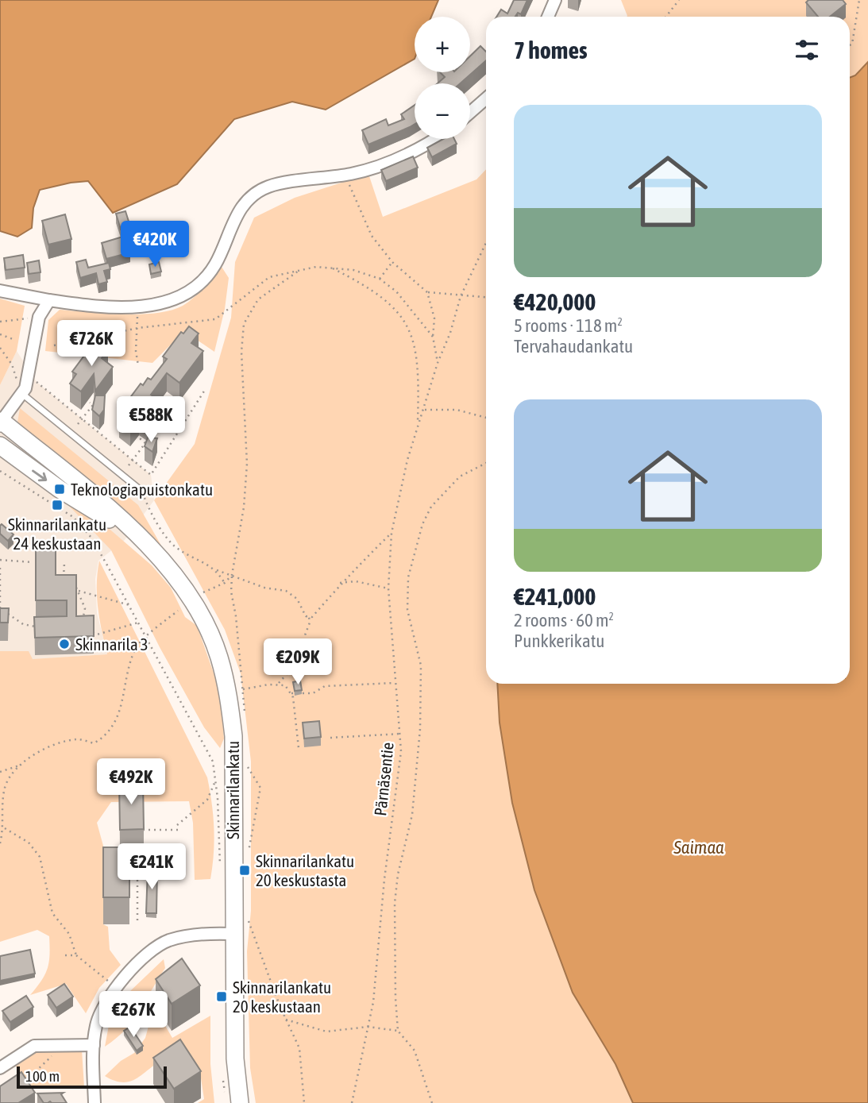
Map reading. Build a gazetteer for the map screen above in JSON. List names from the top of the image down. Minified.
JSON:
{"streets":{"main road":["Skinnarilankatu"],"path":["Pärnäsentie"]},"water":["Saimaa"],"places":{"transit":["Teknologiapuistonkatu","Skinnarilankatu 24 keskustaan","Skinnarilankatu 20 keskustasta","Skinnarilankatu 20 keskustaan"],"other":["Skinnarila 3"]},"scale_bar":"100 m","page":{"map_buttons":["+","−"],"heading":"7 homes","list":[{"name":"€420,000","note":"5 rooms · 118 m² · Tervahaudankatu"},{"name":"€241,000","note":"2 rooms · 60 m² · Punkkerikatu"}],"price":["€420K","€726K","€588K","€209K","€492K","€241K","€267K"],"scale":"100 m"}}
